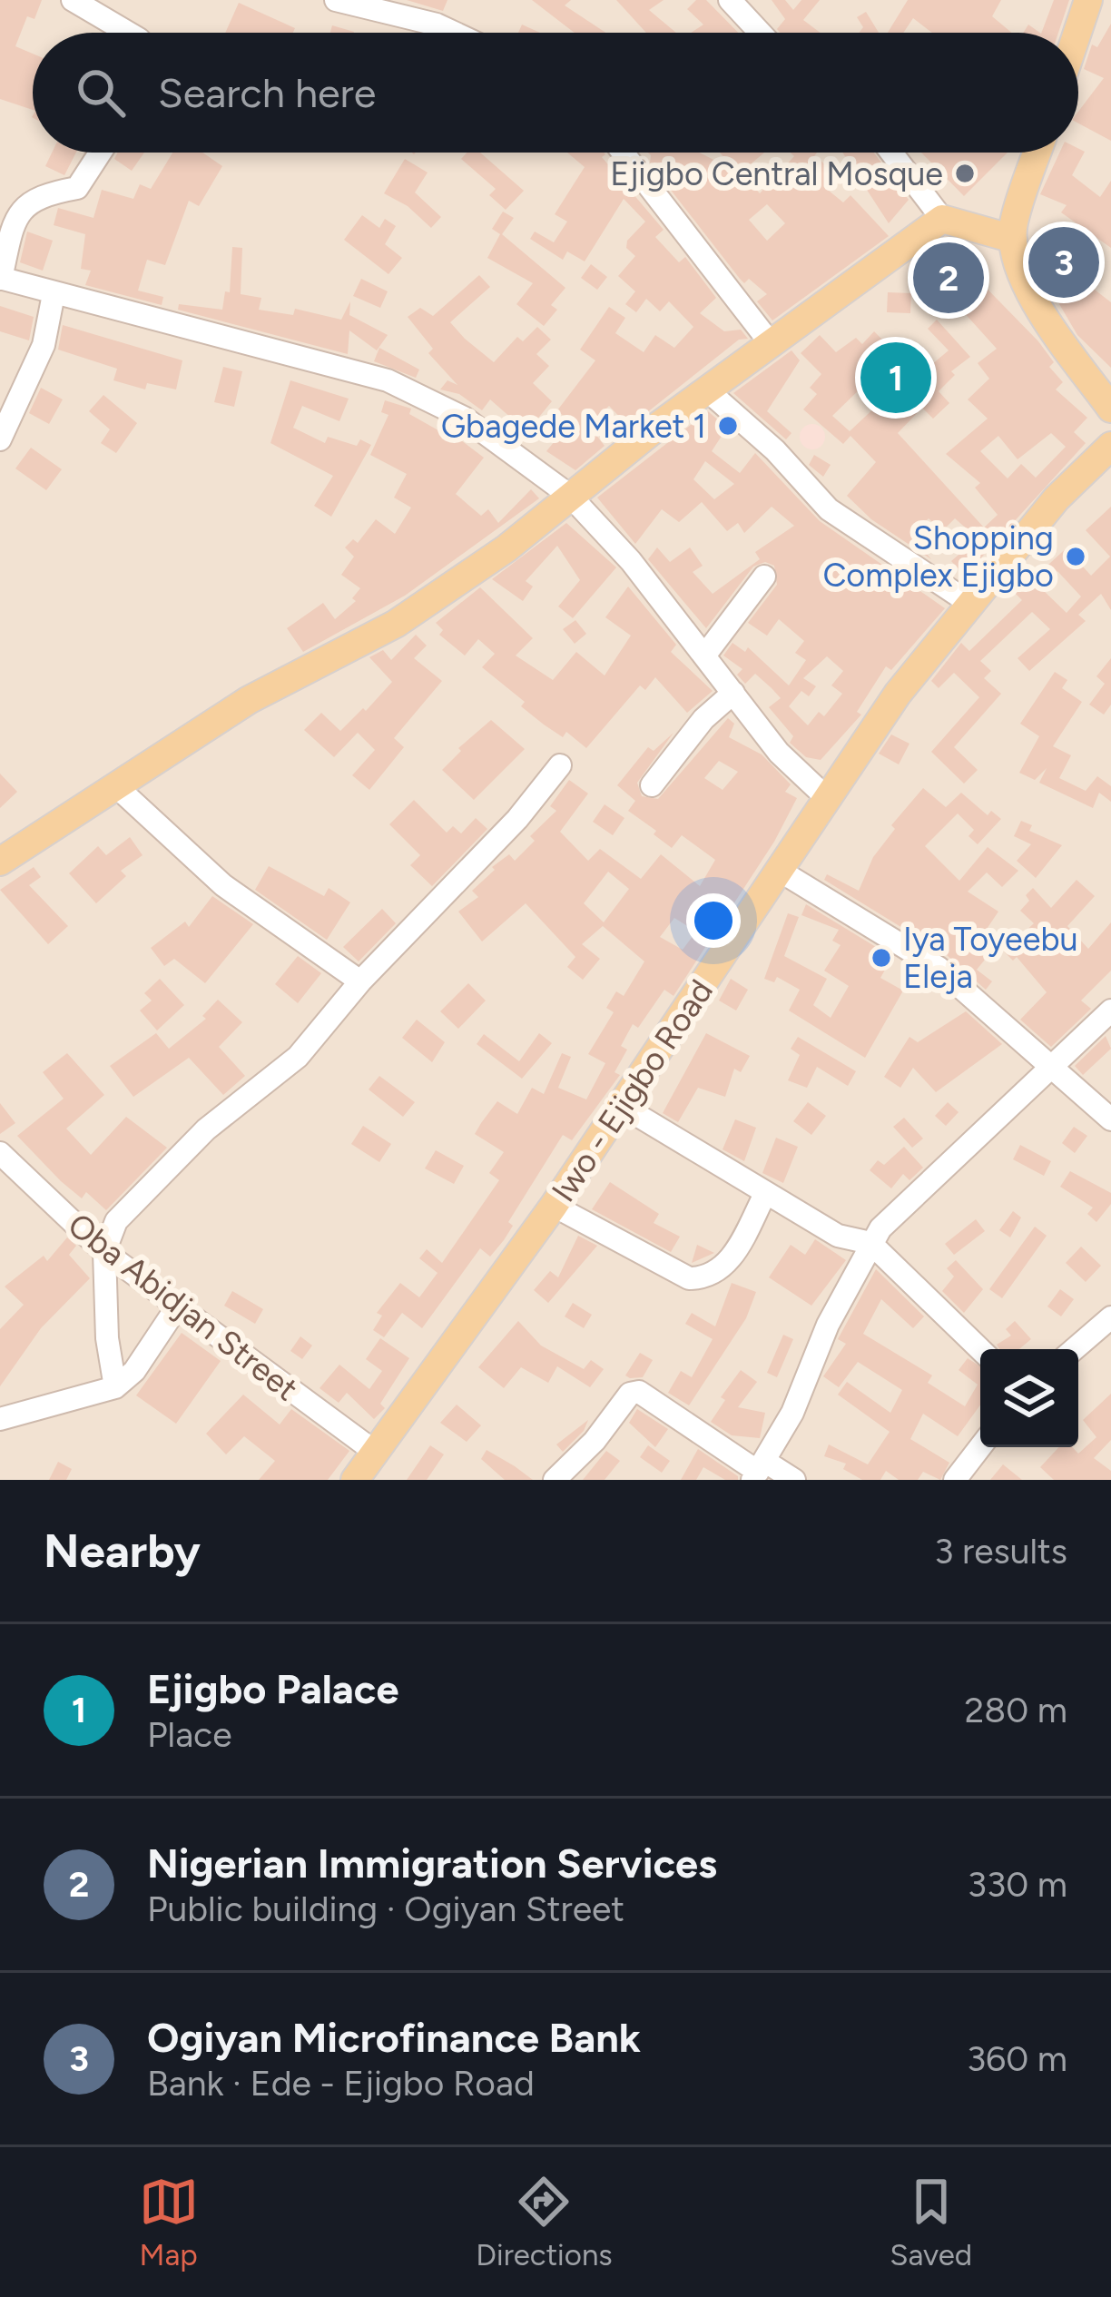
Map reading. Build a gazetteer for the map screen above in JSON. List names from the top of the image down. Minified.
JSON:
{"streets":{"main road":["Iwo - Ejigbo Road"],"street":["Oba Abidjan Street"]},"crossings":[["Iwo - Ejigbo Road","Oba Abidjan Street"]],"places":["Ejigbo Central Mosque","Gbagede Market 1","Shopping Complex Ejigbo","Iya Toyeebu Eleja"],"page":{"search":"Search here","pins":["3","2","1"],"heading":["Nearby","3 results"],"list":[{"mark":"1","name":"Ejigbo Palace","note":"Place","value":"280 m"},{"mark":"2","name":"Nigerian Immigration Services","note":"Public building · Ogiyan Street","value":"330 m"},{"mark":"3","name":"Ogiyan Microfinance Bank","note":"Bank · Ede - Ejigbo Road","value":"360 m"}],"nav":["Map","Directions","Saved"]}}
